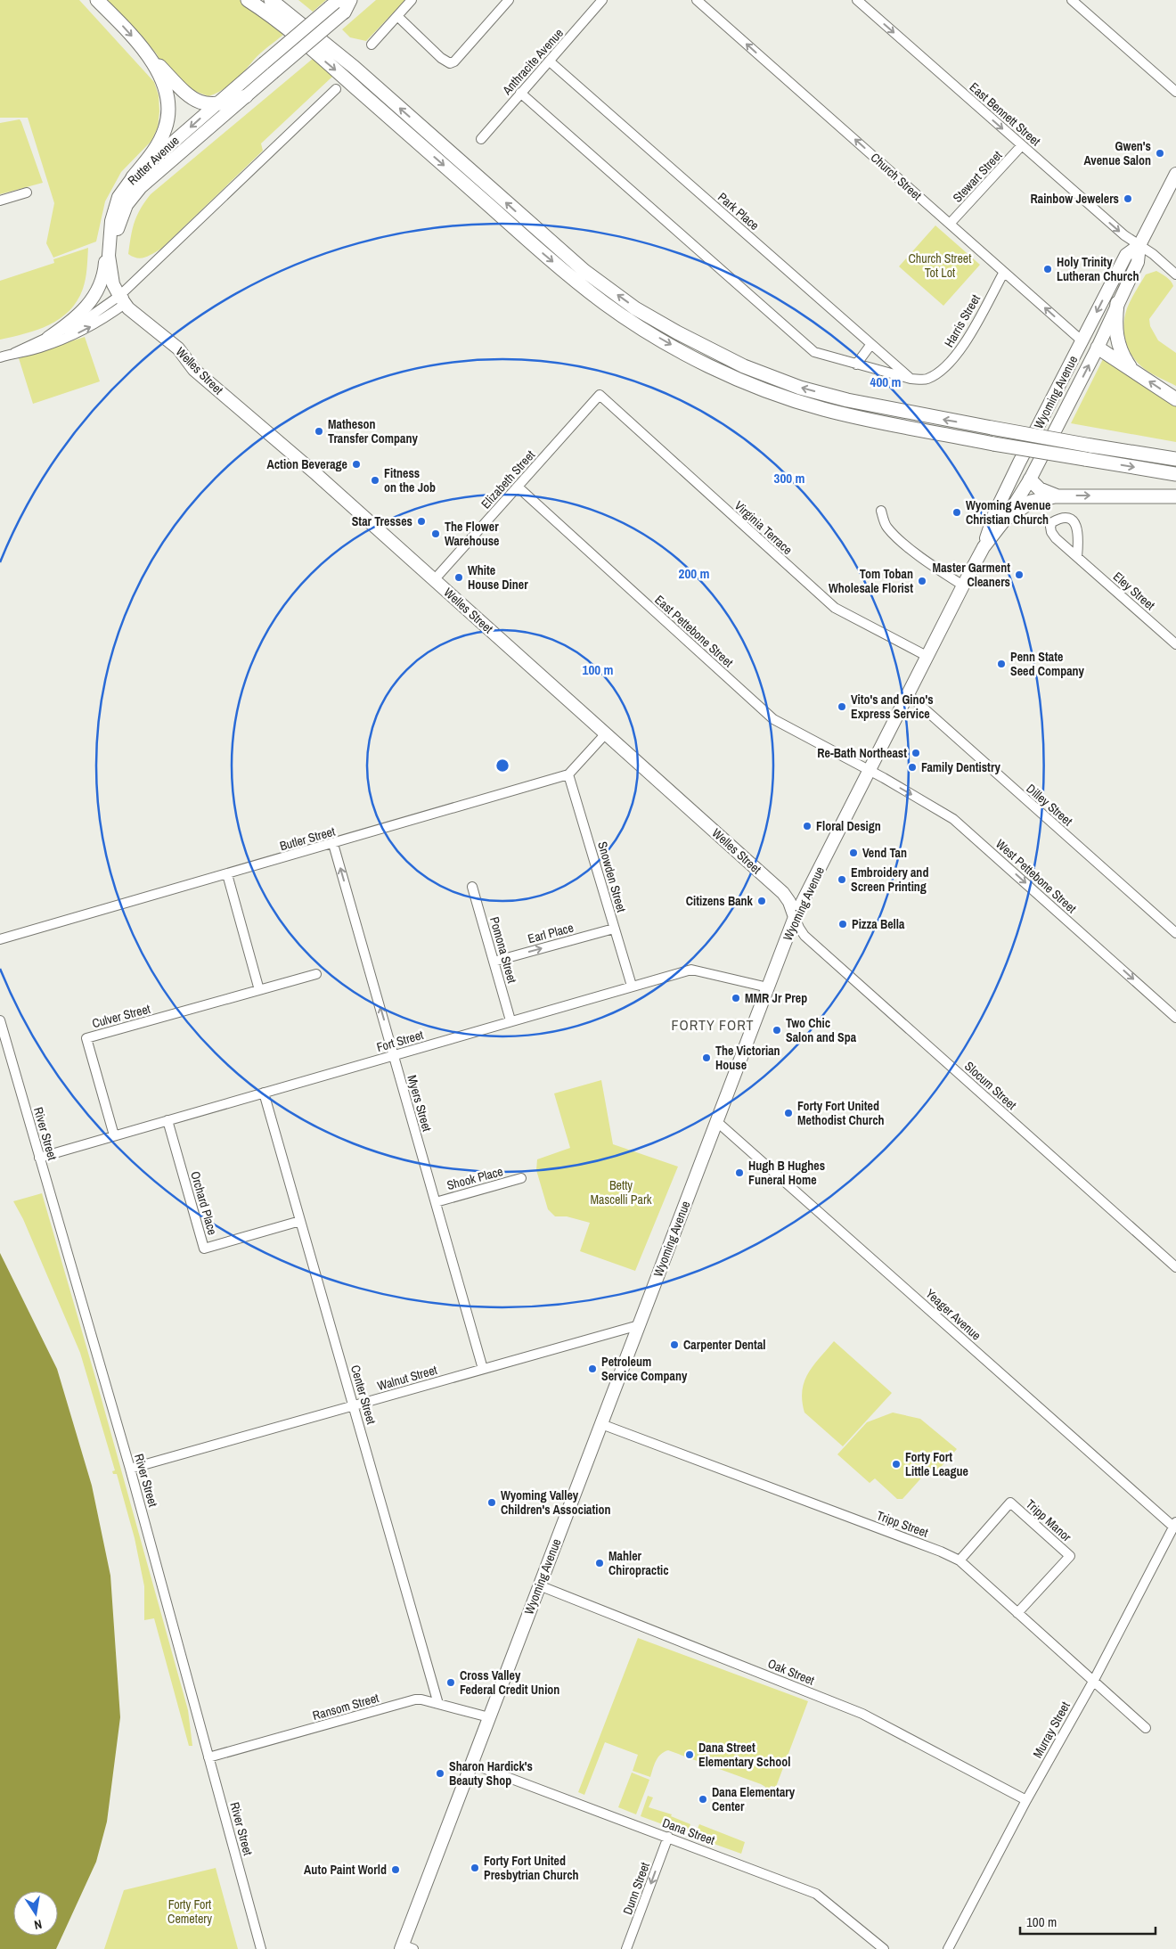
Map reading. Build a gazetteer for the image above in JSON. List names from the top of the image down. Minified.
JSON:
{"streets":{"main road":["Rutter Avenue","Church Street","Welles Street","Wyoming Avenue"],"street":["Anthracite Avenue","East Bennett Street","Stewart Street","Park Place","Harris Street","Elizabeth Street","Virginia Terrace","Eley Street","East Pettebone Street","Dilley Street","Butler Street","West Pettebone Street","Snowden Street","Earl Place","Pomona Street","Culver Street","Fort Street","Slocum Street","Myers Street","River Street","Shook Place","Orchard Place","Yeager Avenue","Walnut Street","Center Street","Tripp Manor","Tripp Street","Oak Street","Ransom Street","Murray Street","Dana Street","Dunn Street"]},"crossings":[["Anthracite Avenue","Park Place"],["Anthracite Avenue","Harris Street"],["East Bennett Street","Stewart Street"],["East Bennett Street","Wyoming Avenue"],["Rutter Avenue","Welles Street"],["Church Street","Stewart Street"],["Church Street","Harris Street"],["Church Street","Wyoming Avenue"],["Park Place","Harris Street"],["Welles Street","Wyoming Avenue"],["Welles Street","Elizabeth Street"],["Welles Street","Slocum Street"],["Wyoming Avenue","Virginia Terrace"],["Wyoming Avenue","East Pettebone Street"],["Wyoming Avenue","Dilley Street"],["Wyoming Avenue","West Pettebone Street"],["Wyoming Avenue","Fort Street"],["Wyoming Avenue","Slocum Street"],["Wyoming Avenue","Yeager Avenue"],["Wyoming Avenue","Walnut Street"],["Wyoming Avenue","Tripp Street"],["Wyoming Avenue","Oak Street"],["Wyoming Avenue","Ransom Street"],["Wyoming Avenue","Dana Street"],["Elizabeth Street","Virginia Terrace"],["Elizabeth Street","East Pettebone Street"],["East Pettebone Street","West Pettebone Street"],["Butler Street","Snowden Street"],["Butler Street","Myers Street"],["Snowden Street","Earl Place"],["Snowden Street","Fort Street"],["Earl Place","Pomona Street"],["Pomona Street","Fort Street"],["Culver Street","Fort Street"],["Fort Street","Myers Street"],["Fort Street","River Street"],["Fort Street","Orchard Place"],["Fort Street","Center Street"],["Myers Street","Shook Place"],["Myers Street","Walnut Street"],["River Street","Walnut Street"],["River Street","Ransom Street"],["Orchard Place","Center Street"],["Yeager Avenue","Murray Street"],["Walnut Street","Center Street"],["Center Street","Ransom Street"],["Tripp Manor","Tripp Street"],["Tripp Street","Murray Street"],["Oak Street","Murray Street"],["Dana Street","Dunn Street"]],"one_way":["East Bennett Street","Church Street","West Pettebone Street","Earl Place","Myers Street","Dunn Street"],"districts":["FORTY FORT"],"parks":["Church Street Tot Lot","Betty Mascelli Park","Forty Fort Cemetery"],"places":["Gwen's Avenue Salon","Rainbow Jewelers","Holy Trinity Lutheran Church","Matheson Transfer Company","Action Beverage","Fitness on the Job","Wyoming Avenue Christian Church","Star Tresses","The Flower Warehouse","Master Garment Cleaners","White House Diner","Tom Toban Wholesale Florist","Penn State Seed Company","Vito's and Gino's Express Service","Re-Bath Northeast","Family Dentistry","Floral Design","Vend Tan","Embroidery and Screen Printing","Citizens Bank","Pizza Bella","MMR Jr Prep","Two Chic Salon and Spa","The Victorian House","Forty Fort United Methodist Church","Hugh B Hughes Funeral Home","Carpenter Dental","Petroleum Service Company","Forty Fort Little League","Wyoming Valley Children's Association","Mahler Chiropractic","Cross Valley Federal Credit Union","Dana Street Elementary School","Sharon Hardick's Beauty Shop","Dana Elementary Center","Forty Fort United Presbytrian Church","Auto Paint World"],"scale_bar":"100 m","north":"bottom","rings":["400 m","300 m","200 m","100 m"]}
